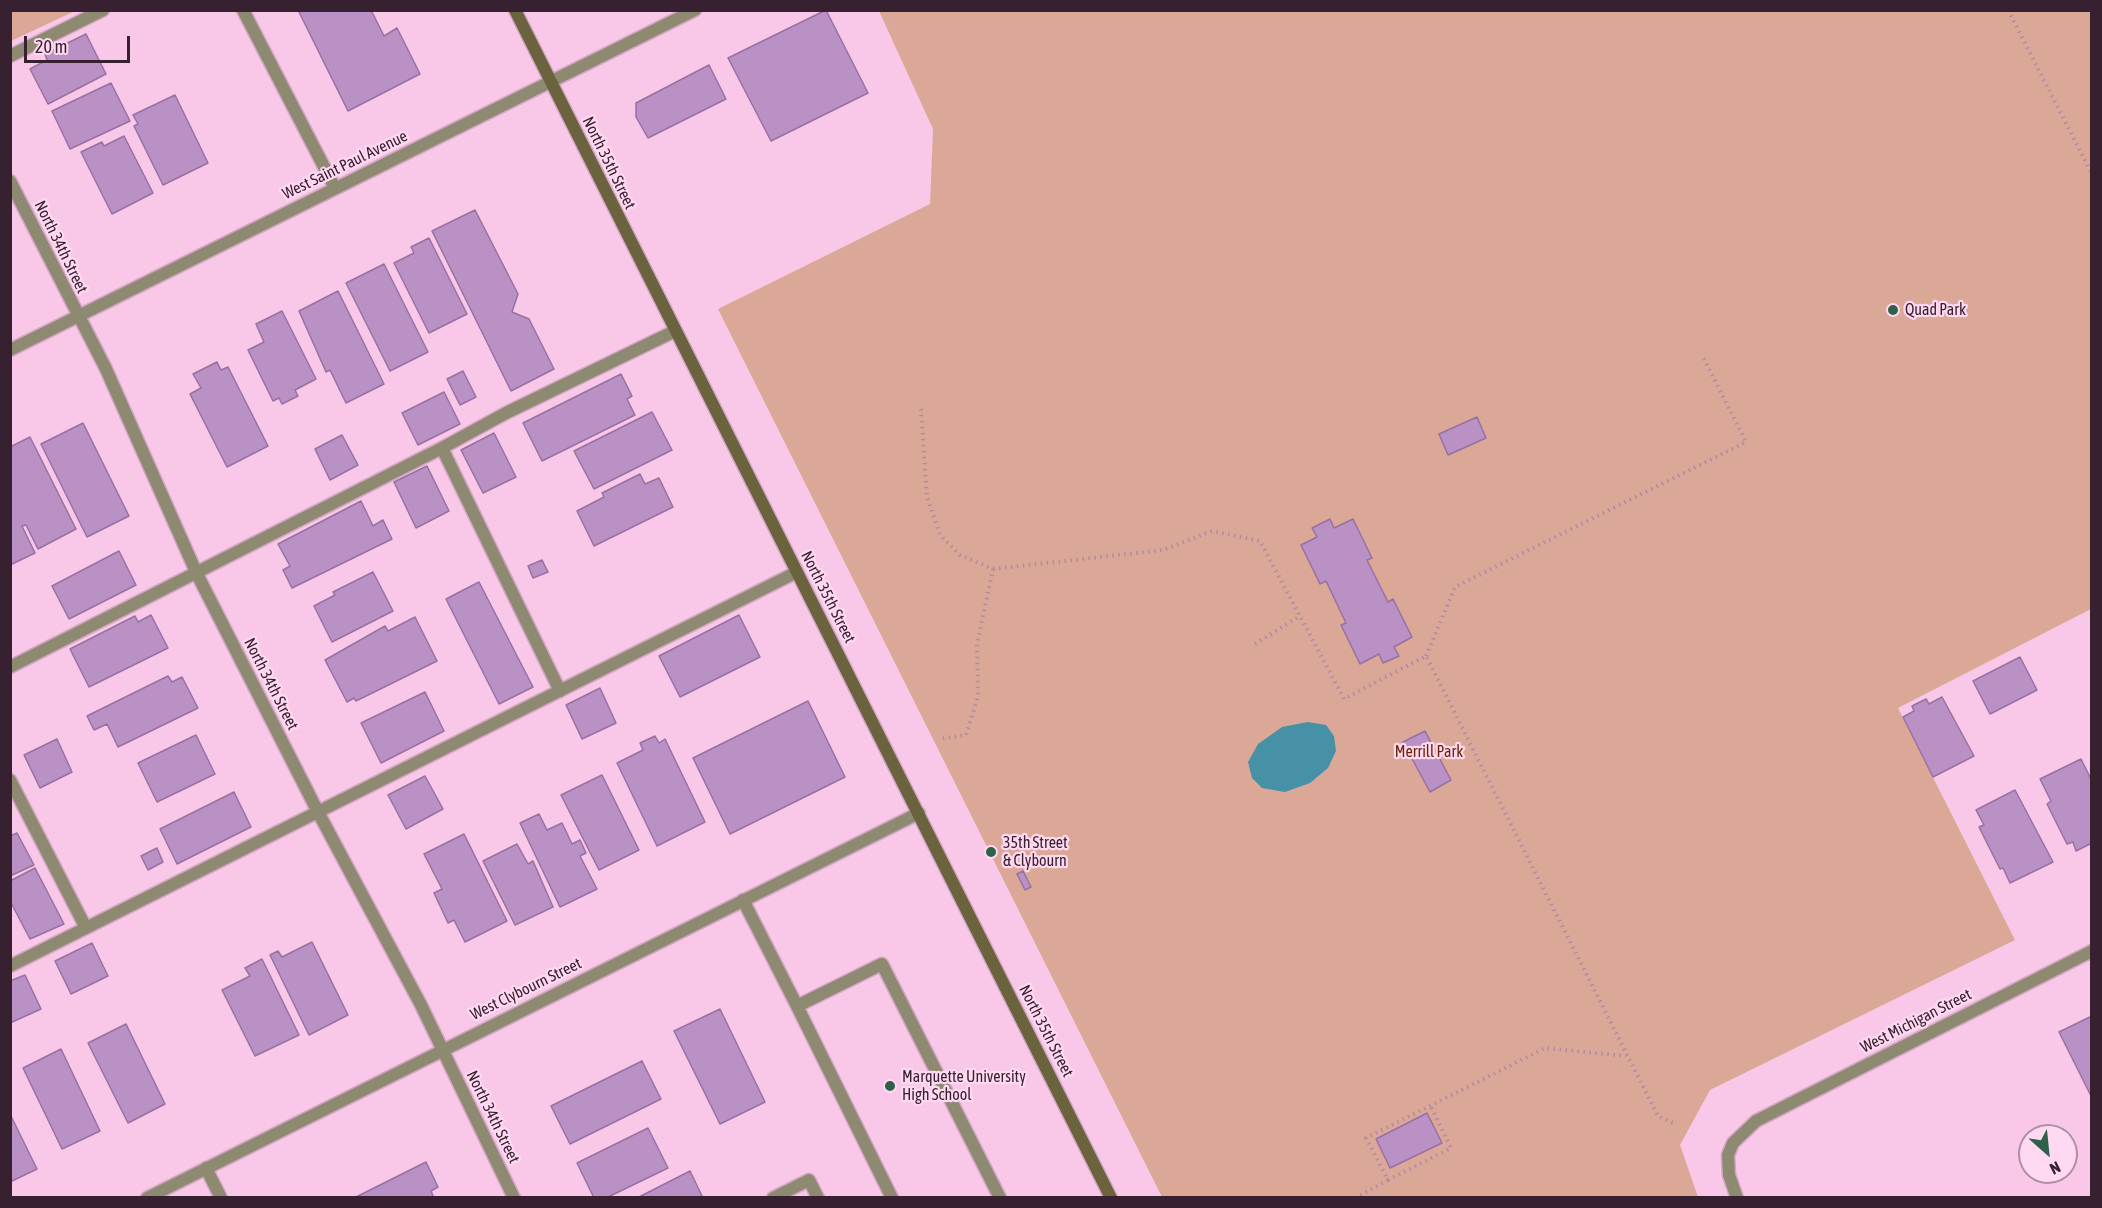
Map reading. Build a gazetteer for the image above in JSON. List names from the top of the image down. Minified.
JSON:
{"streets":{"main road":["North 35th Street"],"street":["West Saint Paul Avenue","North 34th Street","West Clybourn Street","West Michigan Street"]},"crossings":[["North 35th Street","West Saint Paul Avenue"],["North 35th Street","West Clybourn Street"],["West Saint Paul Avenue","North 34th Street"],["North 34th Street","West Clybourn Street"]],"parks":["Merrill Park"],"places":["Quad Park","35th Street & Clybourn","Marquette University High School"],"scale_bar":"20 m","north":"bottom right"}
